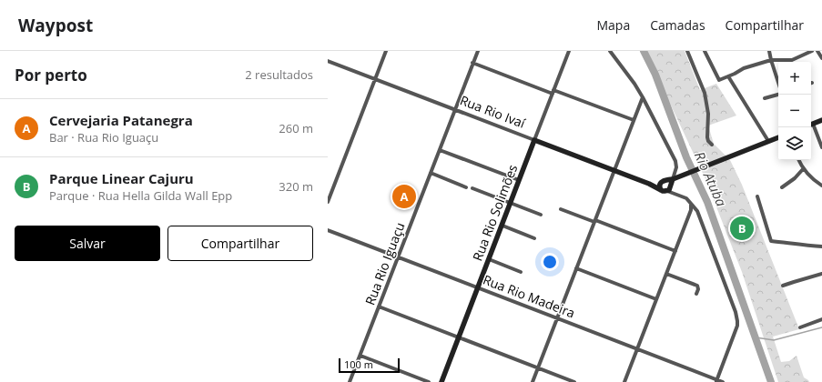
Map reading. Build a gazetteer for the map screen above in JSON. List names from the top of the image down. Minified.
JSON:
{"streets":{"street":["Rua Rio Ivaí","Rua Rio Solimões","Rua Rio Iguaçu","Rua Rio Madeira"]},"crossings":[["Rua Rio Ivaí","Rua Rio Solimões"],["Rua Rio Ivaí","Rua Rio Iguaçu"],["Rua Rio Solimões","Rua Rio Madeira"],["Rua Rio Iguaçu","Rua Rio Madeira"]],"water":["Rio Atuba"],"scale_bar":"100 m","page":{"header":"Waypost","nav":["Mapa","Camadas","Compartilhar"],"heading":["Por perto","2 resultados"],"map_buttons":["+","−"],"list":[{"mark":"A","name":"Cervejaria Patanegra","note":"Bar · Rua Rio Iguaçu","value":"260 m"},{"mark":"B","name":"Parque Linear Cajuru","note":"Parque · Rua Hella Gilda Wall Epp","value":"320 m"}],"pins":["A","B"],"buttons":["Salvar","Compartilhar"],"scale":"100 m"}}
